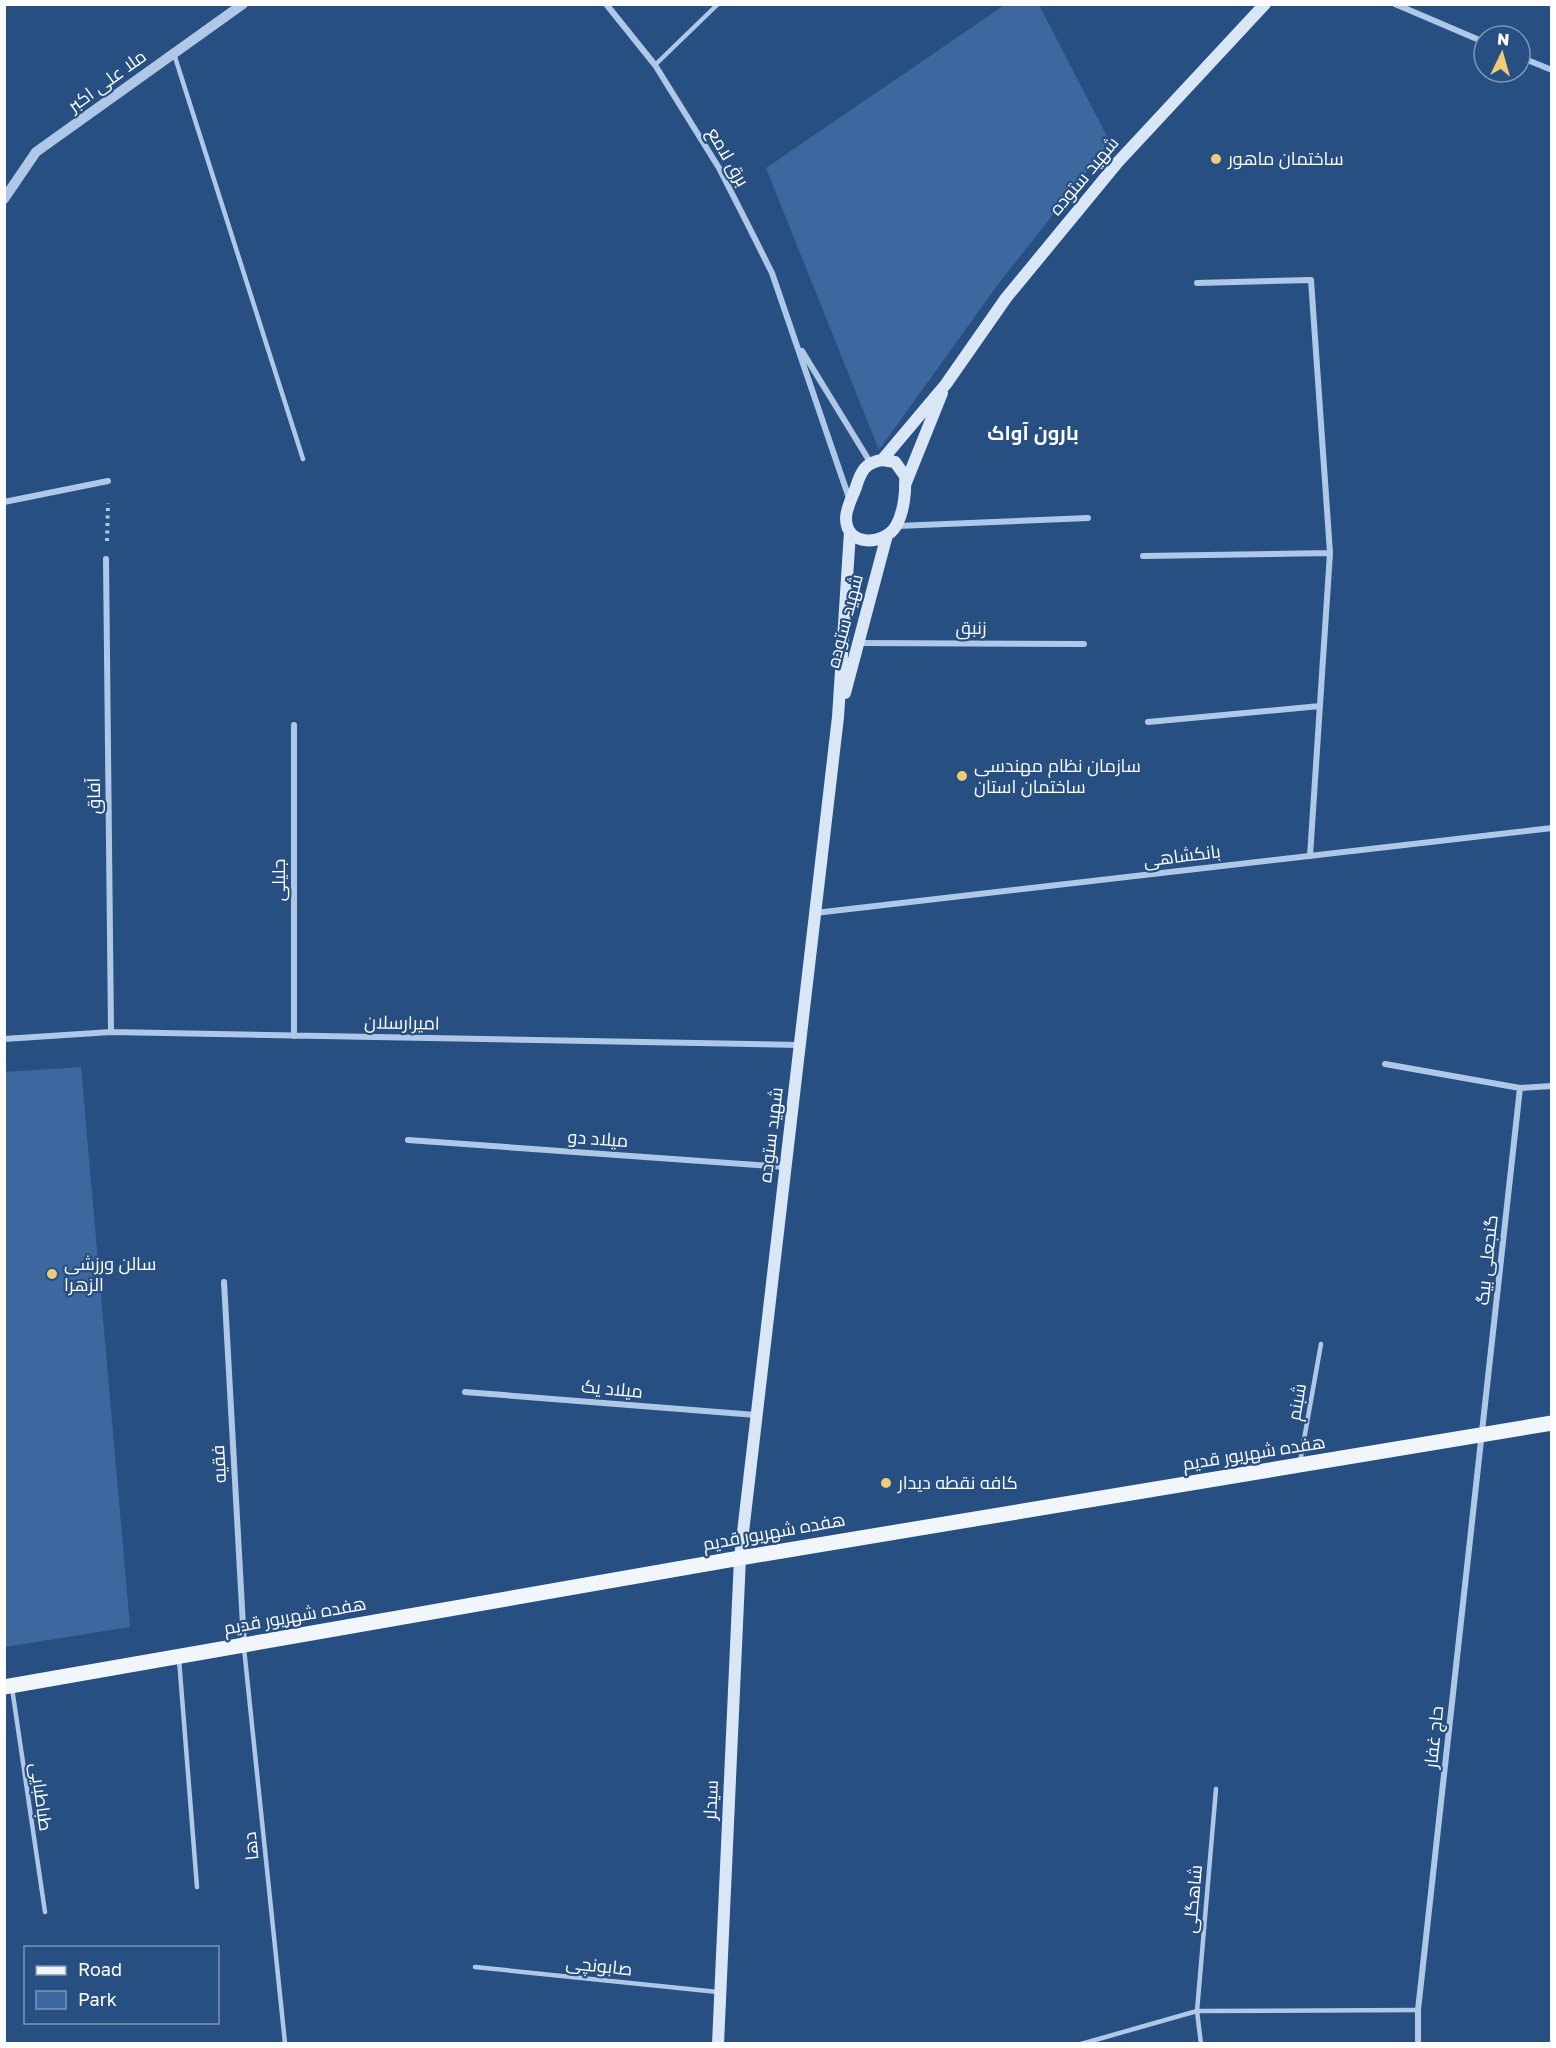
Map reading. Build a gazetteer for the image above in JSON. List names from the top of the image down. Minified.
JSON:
{"streets":{"main road":["شهید ستوده","هفده شهریور قدیم","سیدلر"],"street":["ملا علی اکبر","برق لامع","زنبق","آفاق","بانکشاهی","جلیلی","امیرارسلان","میلاد دو","گنجعلی بیگ","میلاد یک","فقیه","حاج غفار"],"lane":["شبنم","طباطبایی","دها","شاهگلی","صابونچی"]},"crossings":[["برق لامع","شهید ستوده"],["شهید ستوده","زنبق"],["شهید ستوده","بانکشاهی"],["شهید ستوده","امیرارسلان"],["شهید ستوده","میلاد دو"],["شهید ستوده","میلاد یک"],["شهید ستوده","هفده شهریور قدیم"],["شهید ستوده","سیدلر"],["آفاق","امیرارسلان"],["جلیلی","امیرارسلان"],["گنجعلی بیگ","هفده شهریور قدیم"],["گنجعلی بیگ","حاج غفار"],["شبنم","هفده شهریور قدیم"],["هفده شهریور قدیم","فقیه"],["هفده شهریور قدیم","حاج غفار"],["هفده شهریور قدیم","طباطبایی"],["هفده شهریور قدیم","سیدلر"],["هفده شهریور قدیم","دها"],["فقیه","دها"],["سیدلر","صابونچی"]],"districts":["بارون آواک"],"places":["ساختمان ماهور","سازمان نظام مهندسی ساختمان استان","سالن ورزشی الزهرا","کافه نقطه دیدار"],"legend":["Road","Park"],"north":"top"}
